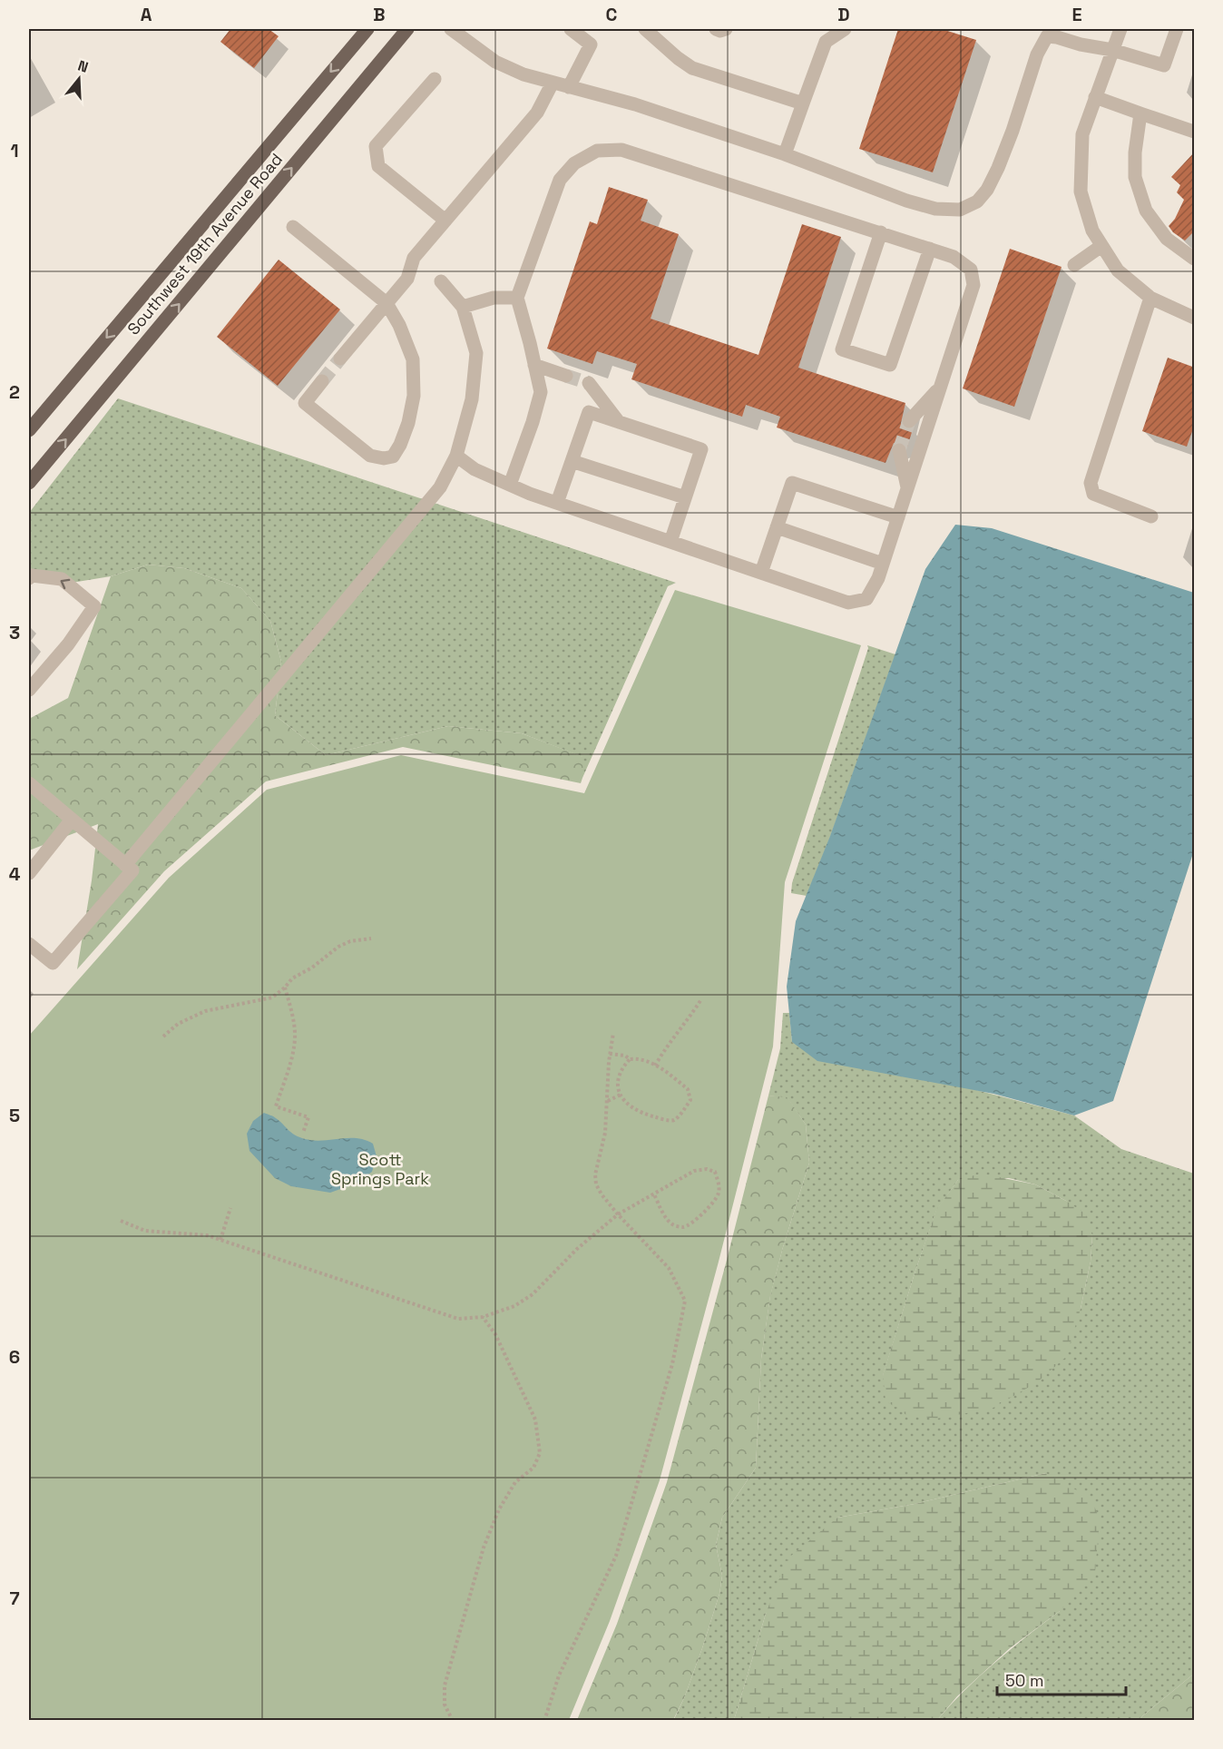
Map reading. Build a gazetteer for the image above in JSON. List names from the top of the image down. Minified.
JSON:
{"streets":{"main road":["Southwest 19th Avenue Road"]},"parks":["Scott Springs Park"],"scale_bar":"50 m","north":"top","grid":{"columns":["A","B","C","D","E"],"rows":["1","2","3","4","5","6","7"]}}
